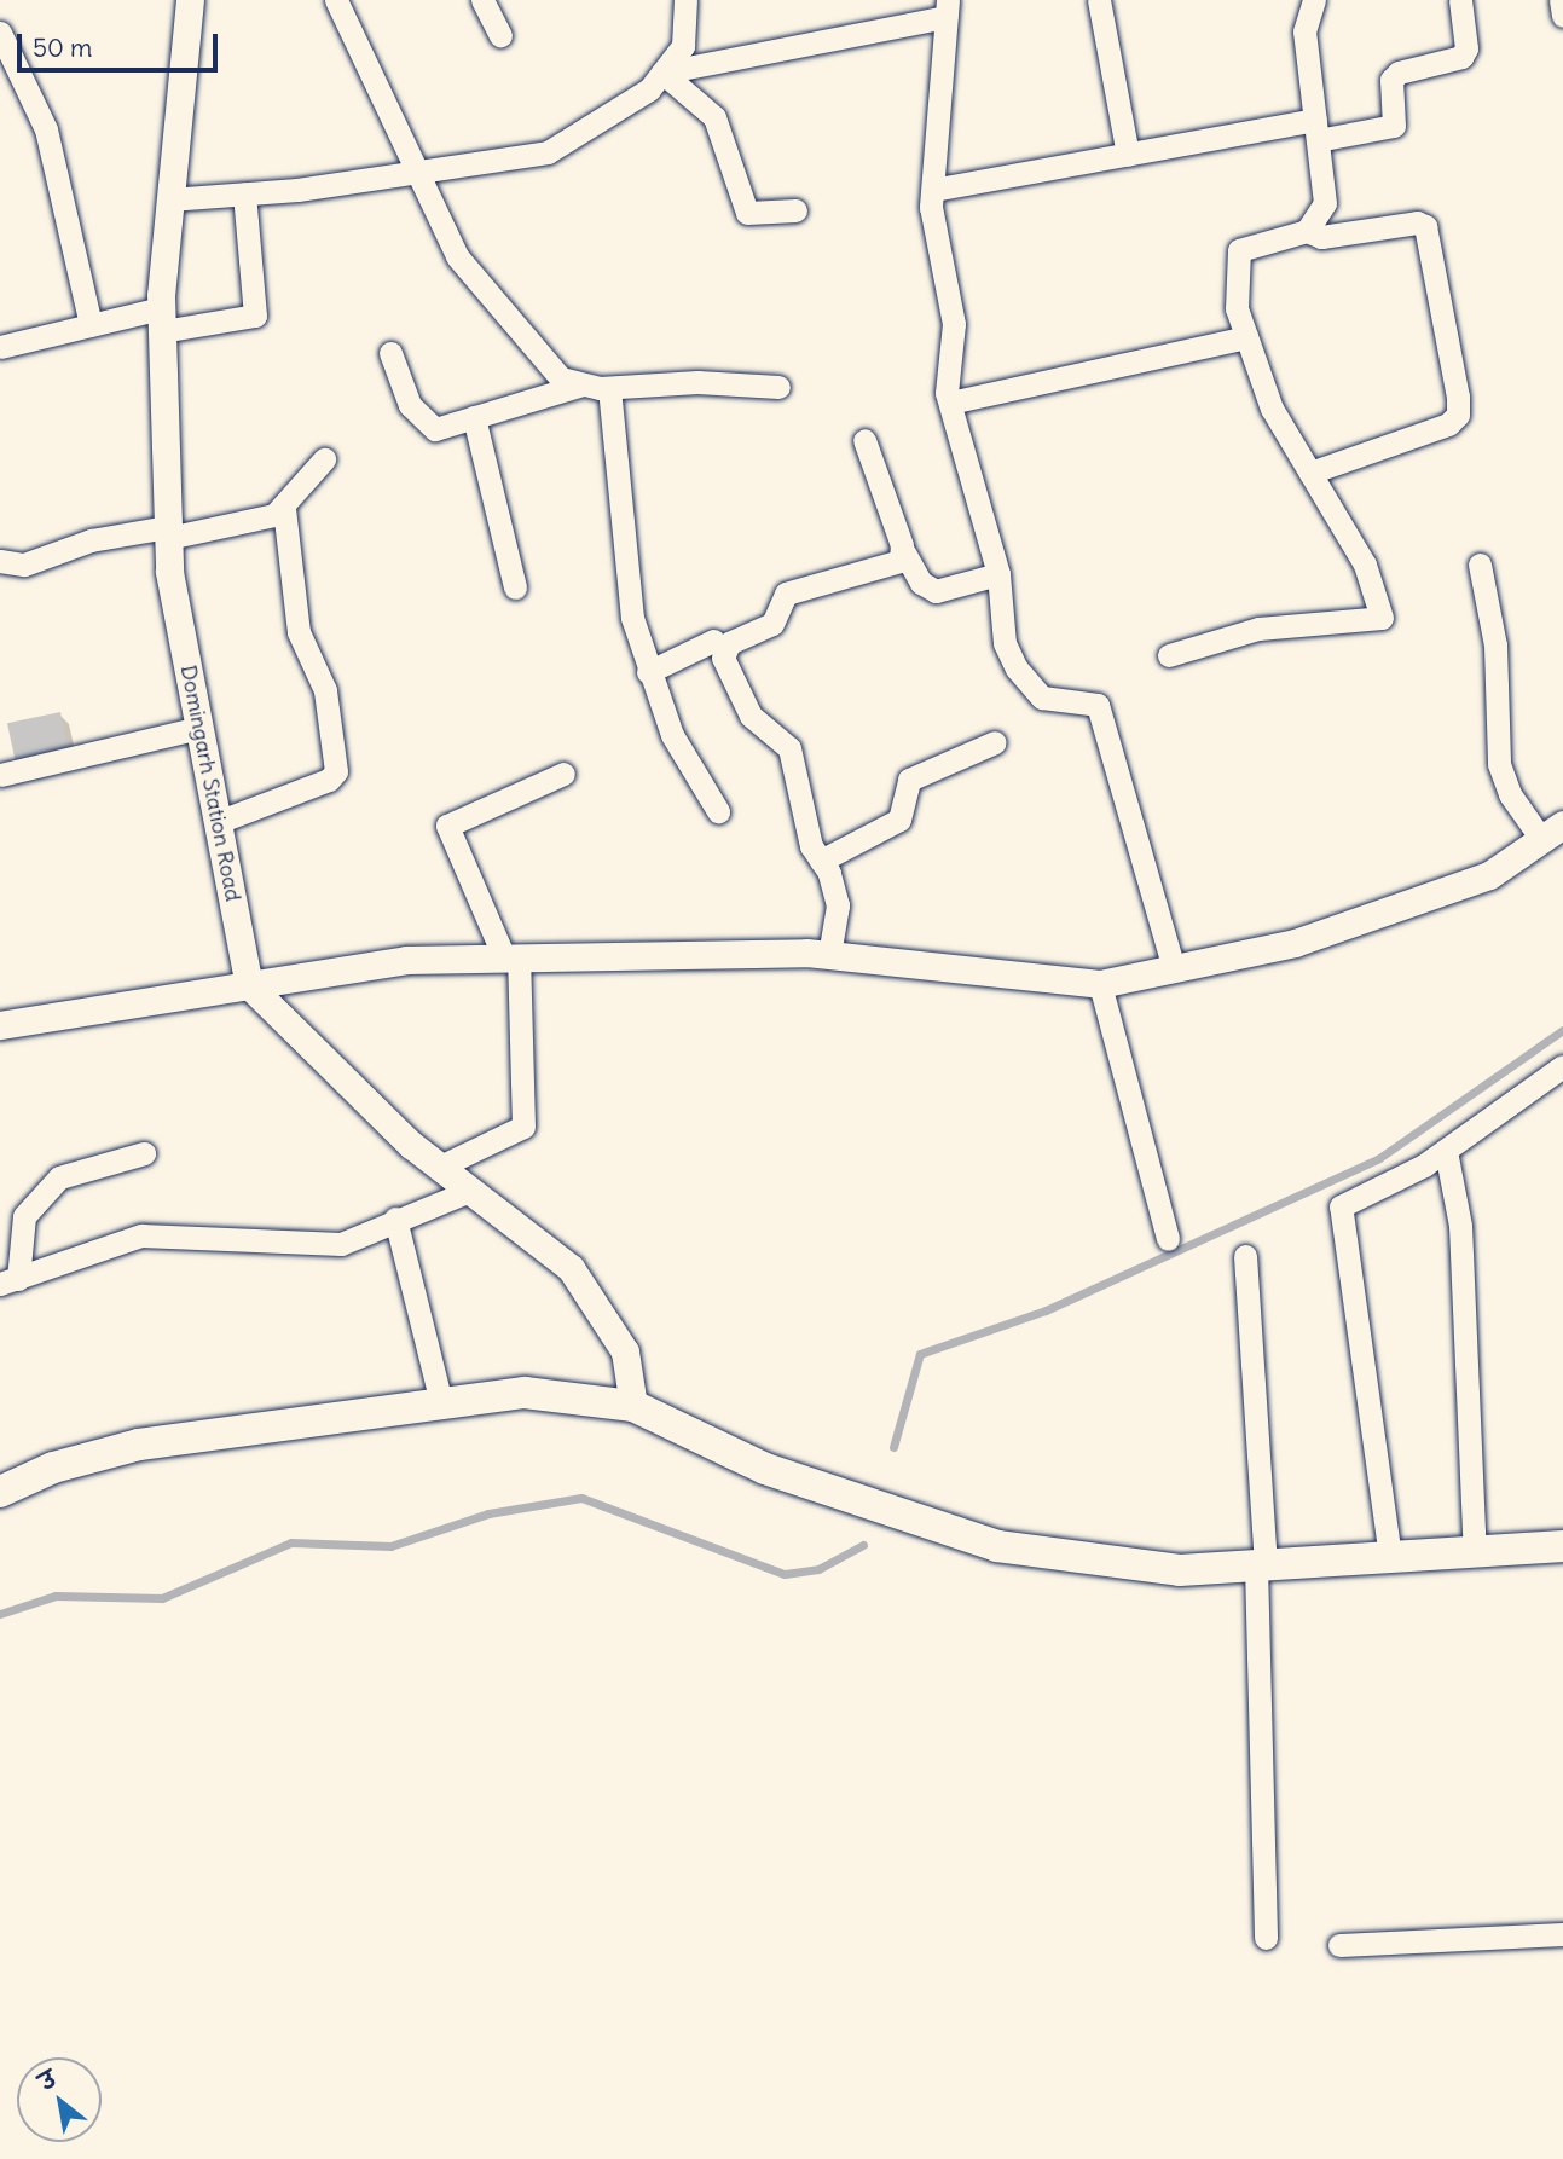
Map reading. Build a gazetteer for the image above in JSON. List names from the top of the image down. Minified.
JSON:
{"streets":{"street":["Domingarh Station Road"]},"scale_bar":"50 m","north":"top left"}
